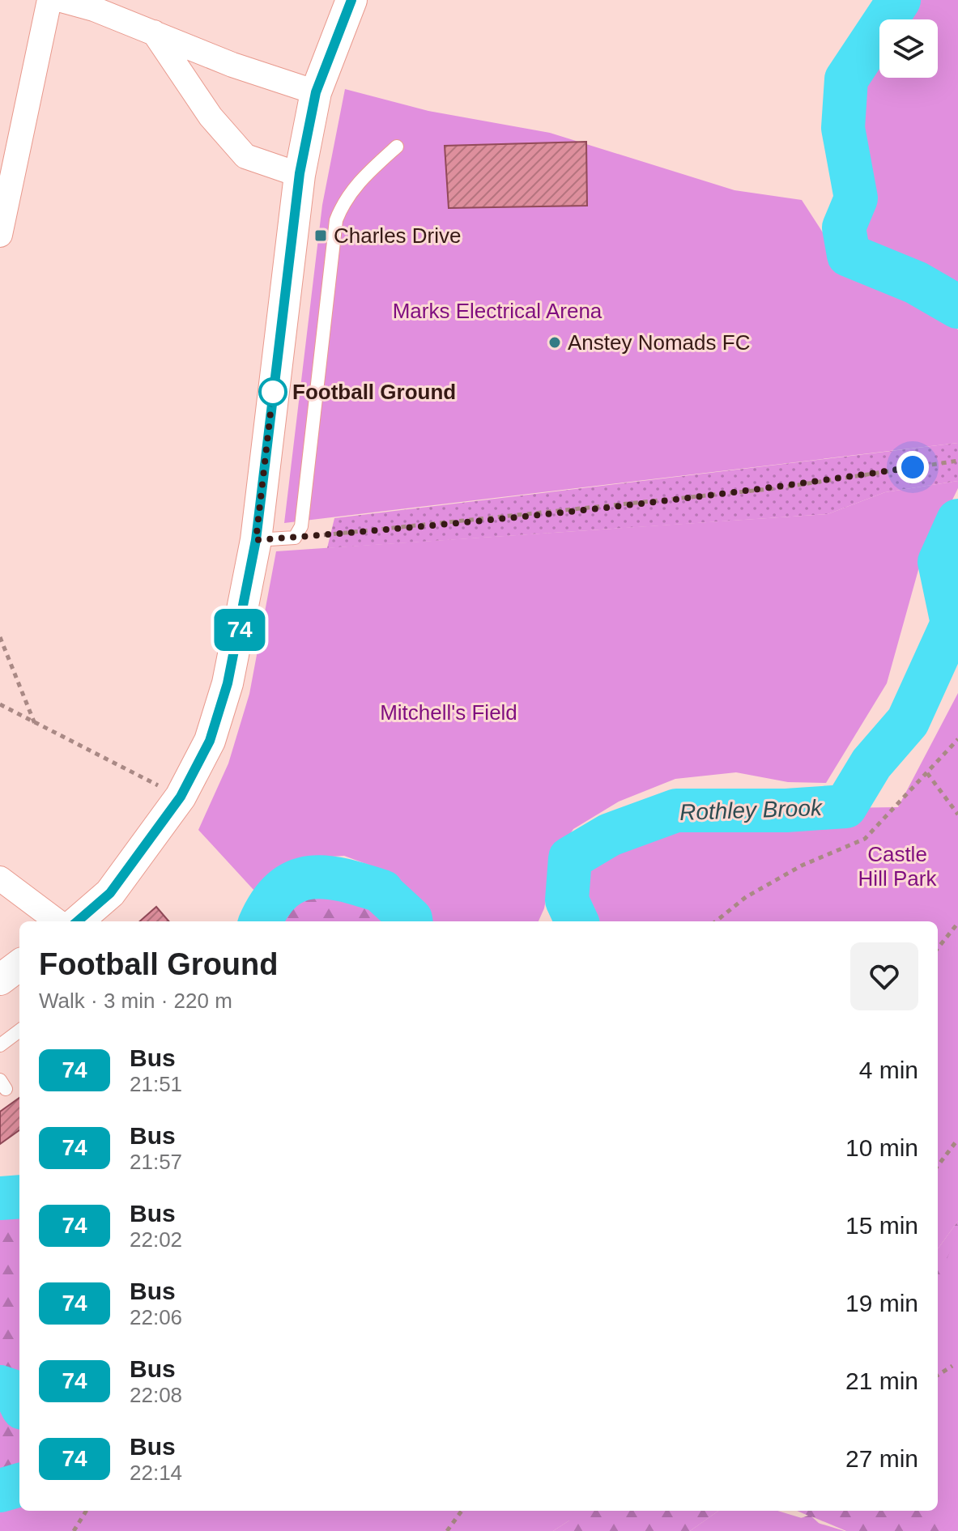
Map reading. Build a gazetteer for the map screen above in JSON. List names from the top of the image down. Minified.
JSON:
{"water":["Rothley Brook"],"parks":["Marks Electrical Arena","Mitchell's Field","Castle Hill Park"],"places":{"transit":["Charles Drive"],"other":["Anstey Nomads FC","Football Ground"]},"lines":["bus line 74"],"page":{"on_map":"74","heading":["Football Ground","Walk · 3 min · 220 m"],"list":[{"mark":"74","name":"Bus","note":"21:51","value":"4 min"},{"mark":"74","name":"Bus","note":"21:57","value":"10 min"},{"mark":"74","name":"Bus","note":"22:02","value":"15 min"},{"mark":"74","name":"Bus","note":"22:06","value":"19 min"},{"mark":"74","name":"Bus","note":"22:08","value":"21 min"},{"mark":"74","name":"Bus","note":"22:14","value":"27 min"}]}}
